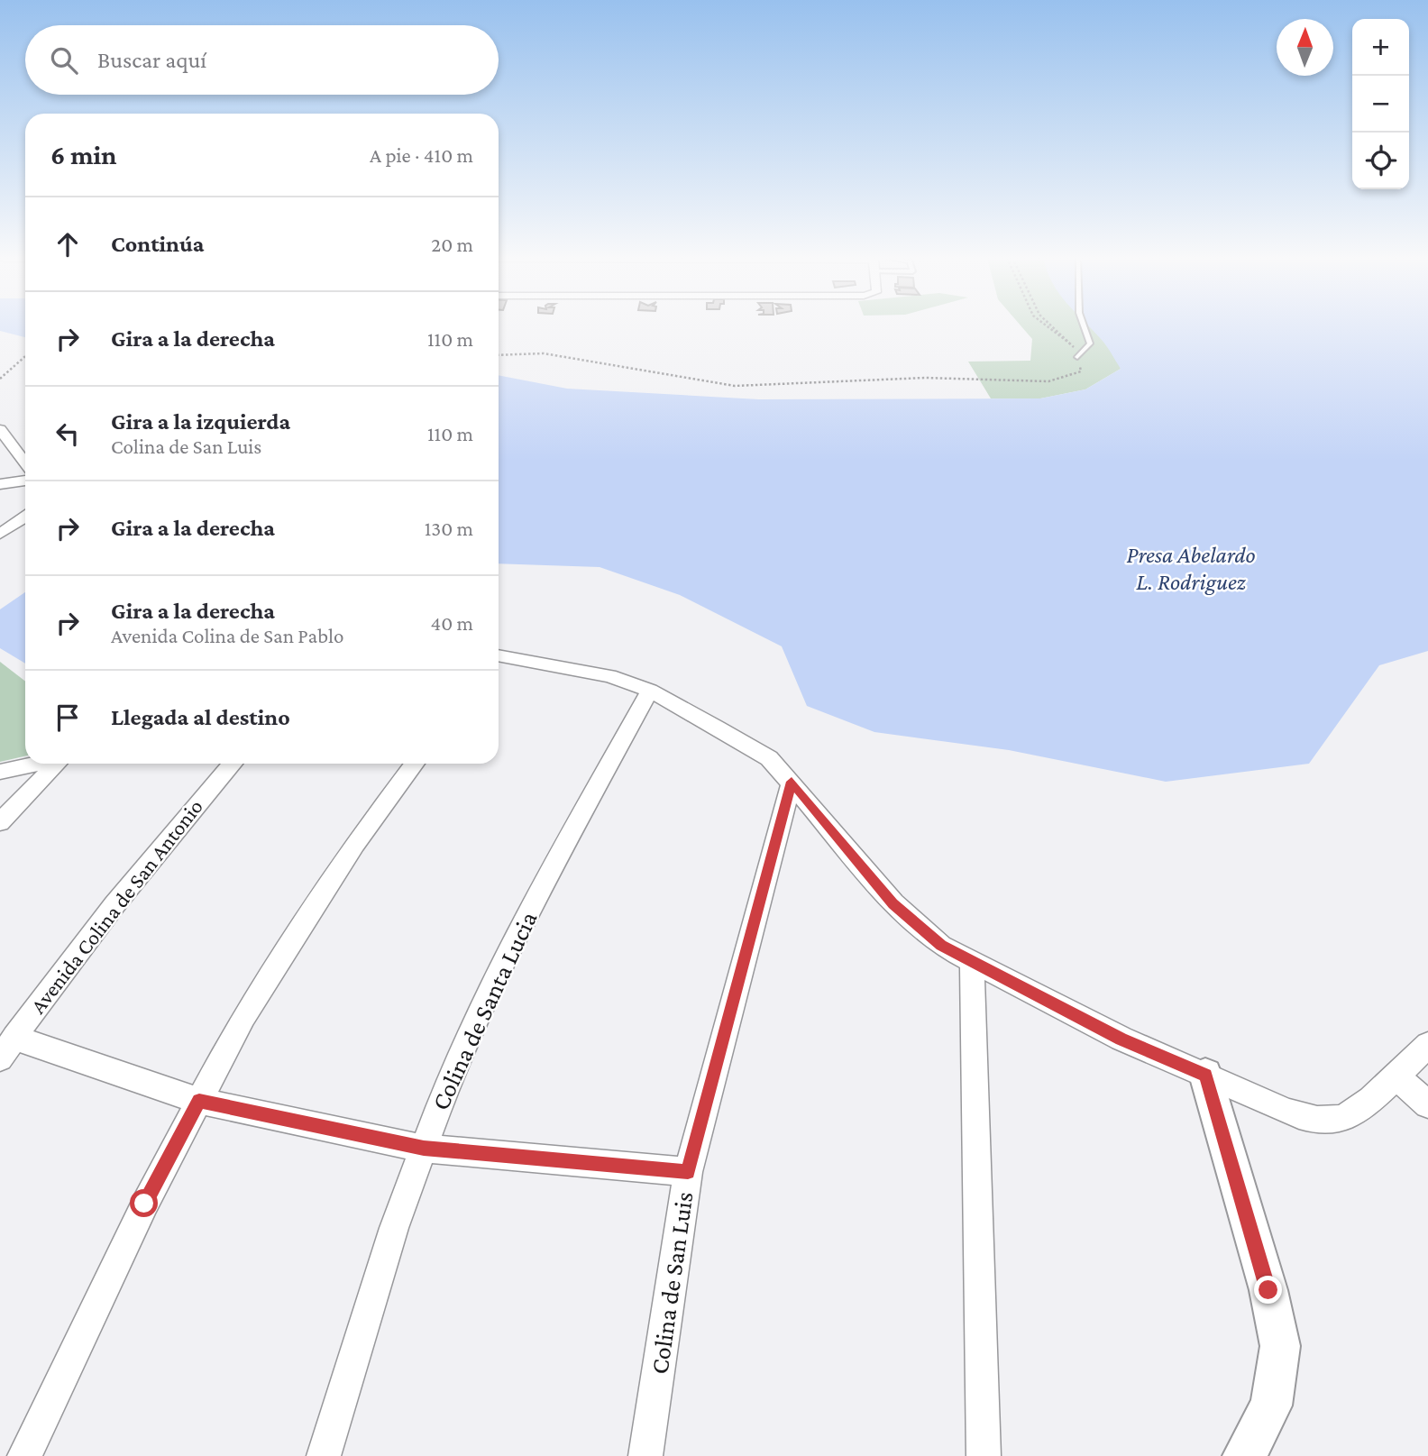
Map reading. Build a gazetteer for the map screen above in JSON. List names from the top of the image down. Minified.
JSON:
{"streets":{"street":["Avenida Colina de San Antonio","Colina de Santa Lucia","Colina de San Luis"]},"water":["Presa Abelardo L. Rodriguez"],"north":"top","page":{"map_buttons":["+","−"],"search":"Buscar aquí","heading":["6 min","A pie · 410 m"],"list":[["Continúa","20 m"],["Gira a la derecha","110 m"],["Gira a la izquierda","Colina de San Luis","110 m"],["Gira a la derecha","130 m"],["Gira a la derecha","Avenida Colina de San Pablo","40 m"],"Llegada al destino"]}}
